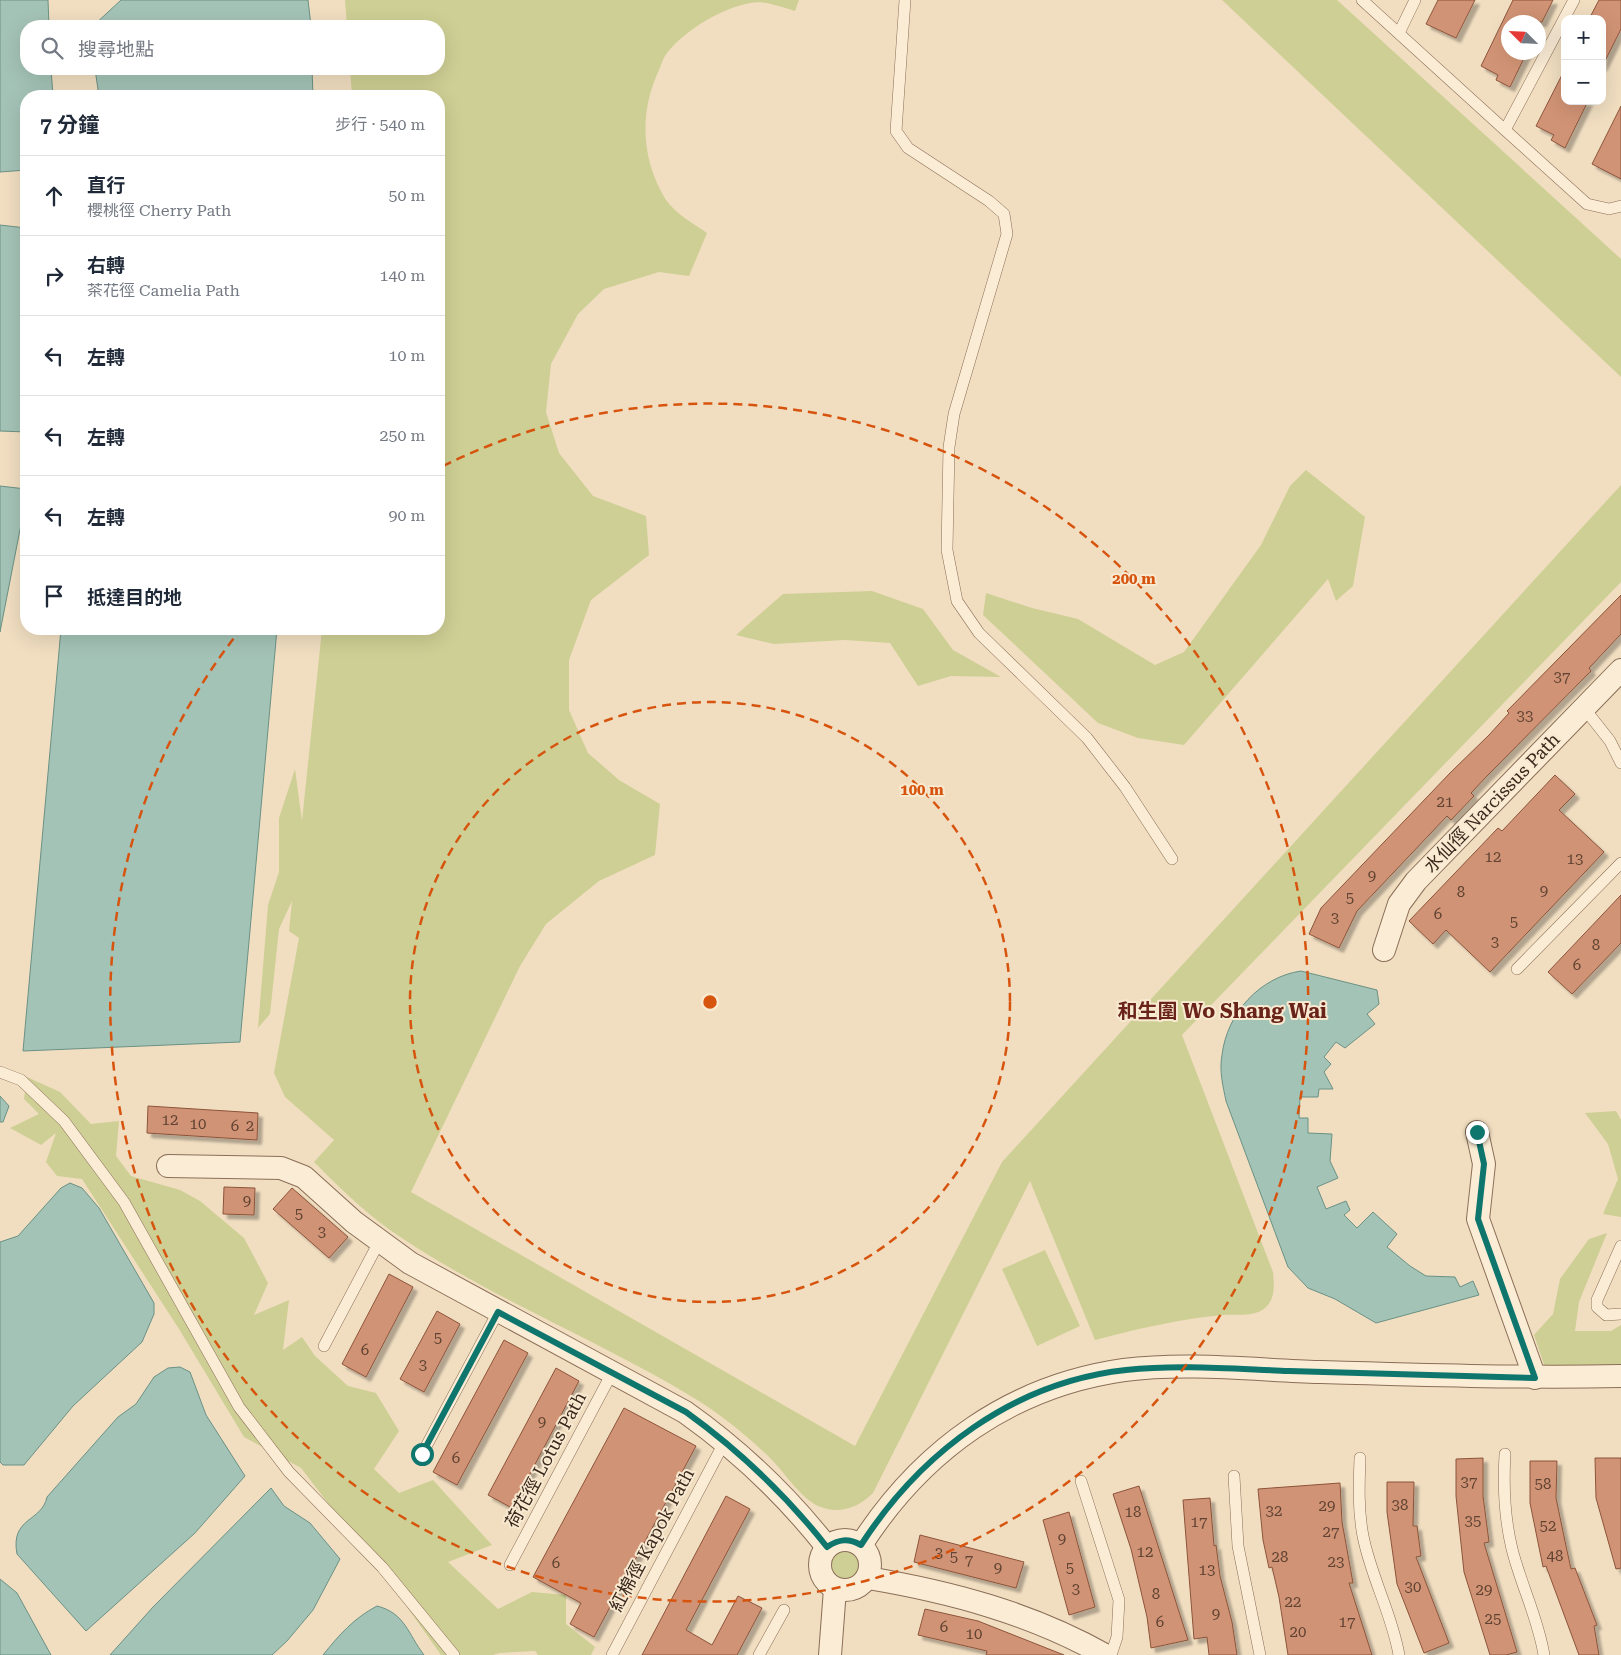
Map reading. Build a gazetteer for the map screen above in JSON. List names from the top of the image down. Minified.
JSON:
{"streets":{"street":["水仙徑 Narcissus Path"],"lane":["荷花徑 Lotus Path","紅棉徑 Kapok Path"]},"districts":["和生圍 Wo Shang Wai"],"house_numbers":["37","33","21","12","13","9","9","8","5","6","3","5","3","8","6","12","10","6","2","9","5","3","5","6","3","9","6","37","58","38","29","32","18","35","17","52","27","9","12","3","48","5","28","7","23","6","9","5","13","30","3","29","8","22","9","25","6","17","6","20","10"],"north":"top left","page":{"map_buttons":["+","−"],"search":"搜尋地點","heading":["7 分鐘","步行 · 540 m"],"list":[["直行","櫻桃徑 Cherry Path","50 m"],["右轉","茶花徑 Camelia Path","140 m"],["左轉","10 m"],["左轉","250 m"],["左轉","90 m"],"抵達目的地"]},"rings":["200 m","100 m"]}
